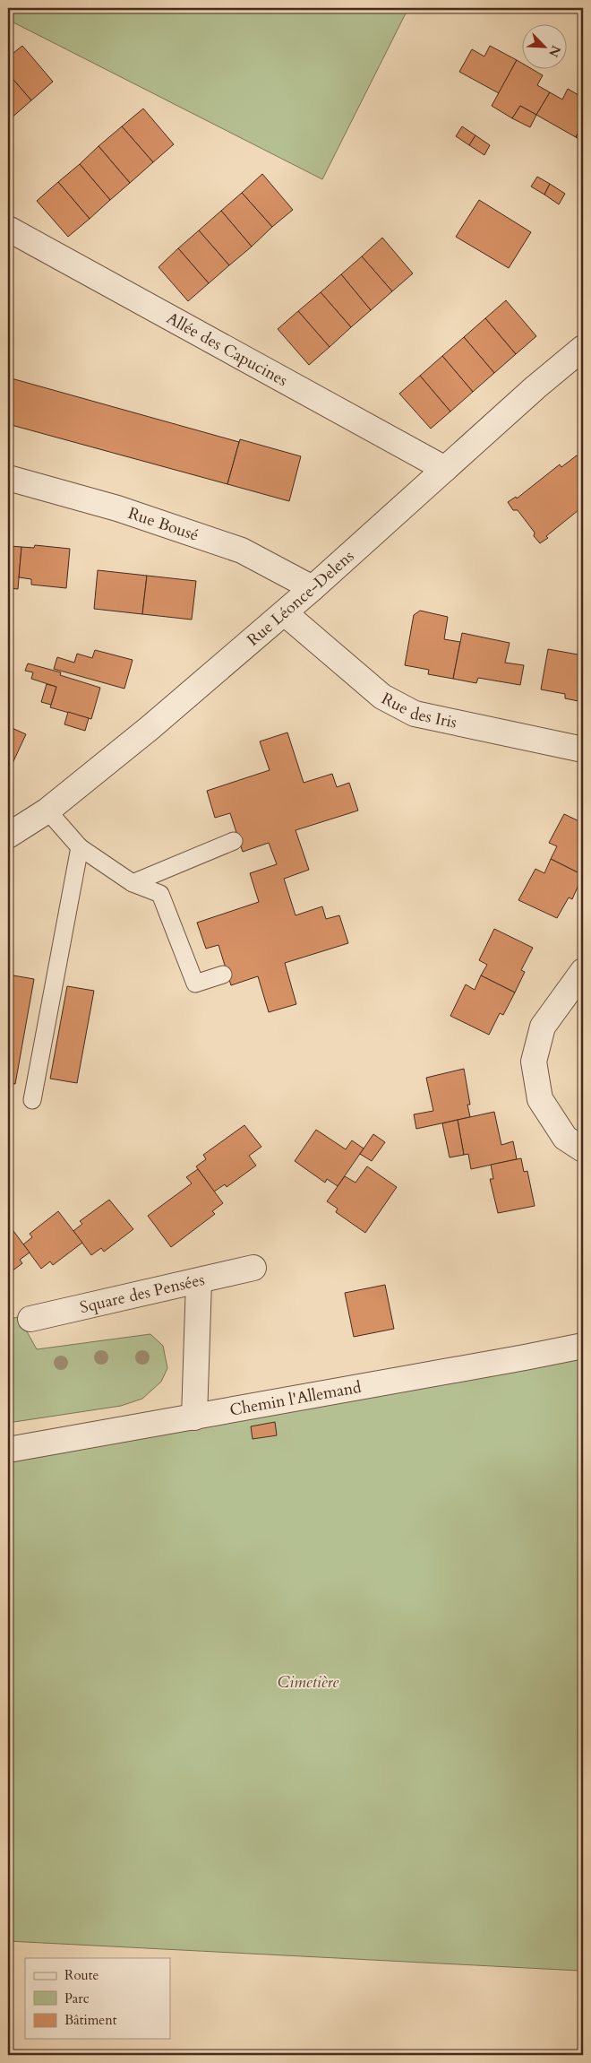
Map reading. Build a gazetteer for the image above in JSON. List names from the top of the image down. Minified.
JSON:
{"streets":{"street":["Allée des Capucines","Rue Bousé","Rue Léonce-Delens","Rue des Iris","Square des Pensées","Chemin l'Allemand"]},"crossings":[["Allée des Capucines","Rue Léonce-Delens"],["Rue Bousé","Rue Léonce-Delens"],["Rue Léonce-Delens","Rue des Iris"]],"parks":["Cimetière"],"legend":["Route","Parc","Bâtiment"],"north":"bottom right"}
